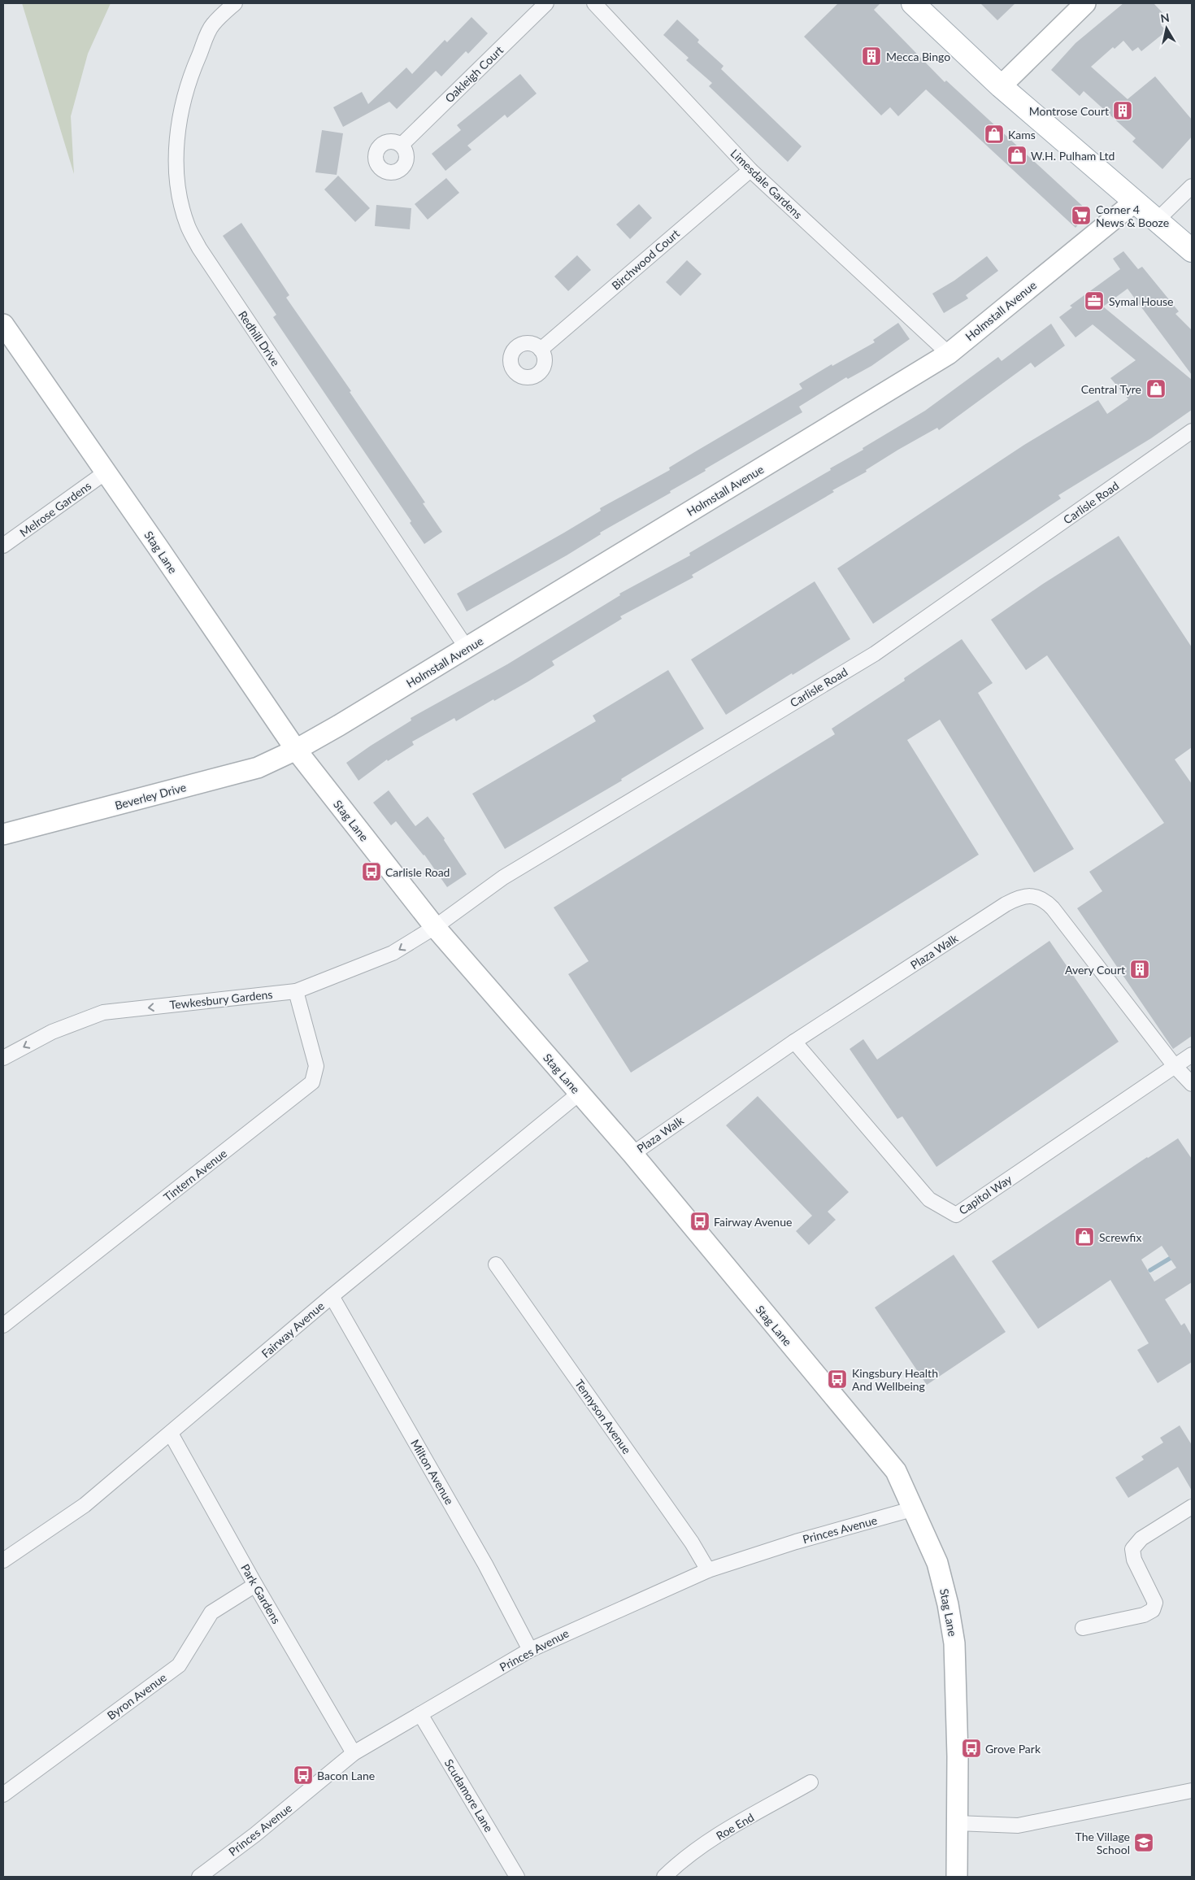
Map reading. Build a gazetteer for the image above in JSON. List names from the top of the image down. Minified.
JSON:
{"streets":{"street":["Oakleigh Court","Limesdale Gardens","Birchwood Court","Holmstall Avenue","Redhill Drive","Carlisle Road","Melrose Gardens","Stag Lane","Beverley Drive","Plaza Walk","Tewkesbury Gardens","Tintern Avenue","Capitol Way","Fairway Avenue","Tennyson Avenue","Milton Avenue","Princes Avenue","Park Gardens","Byron Avenue","Scudamore Lane","Roe End"]},"crossings":[["Limesdale Gardens","Birchwood Court"],["Limesdale Gardens","Holmstall Avenue"],["Holmstall Avenue","Redhill Drive"],["Holmstall Avenue","Stag Lane"],["Holmstall Avenue","Beverley Drive"],["Carlisle Road","Stag Lane"],["Carlisle Road","Tewkesbury Gardens"],["Melrose Gardens","Stag Lane"],["Stag Lane","Beverley Drive"],["Stag Lane","Plaza Walk"],["Stag Lane","Tewkesbury Gardens"],["Stag Lane","Fairway Avenue"],["Stag Lane","Princes Avenue"],["Plaza Walk","Capitol Way"],["Tewkesbury Gardens","Tintern Avenue"],["Fairway Avenue","Milton Avenue"],["Fairway Avenue","Park Gardens"],["Tennyson Avenue","Princes Avenue"],["Milton Avenue","Princes Avenue"],["Princes Avenue","Park Gardens"],["Princes Avenue","Scudamore Lane"],["Park Gardens","Byron Avenue"]],"one_way":["Tewkesbury Gardens"],"places":{"building":["Mecca Bingo","Montrose Court","Avery Court"],"shop":["Kams","W.H. Pulham Ltd","Central Tyre","Screwfix"],"supermarket":["Corner 4 News & Booze"],"office":["Symal House"],"bus stop":["Carlisle Road","Fairway Avenue","Kingsbury Health And Wellbeing","Grove Park","Bacon Lane"],"school or university":["The Village School"]},"north":"top"}
